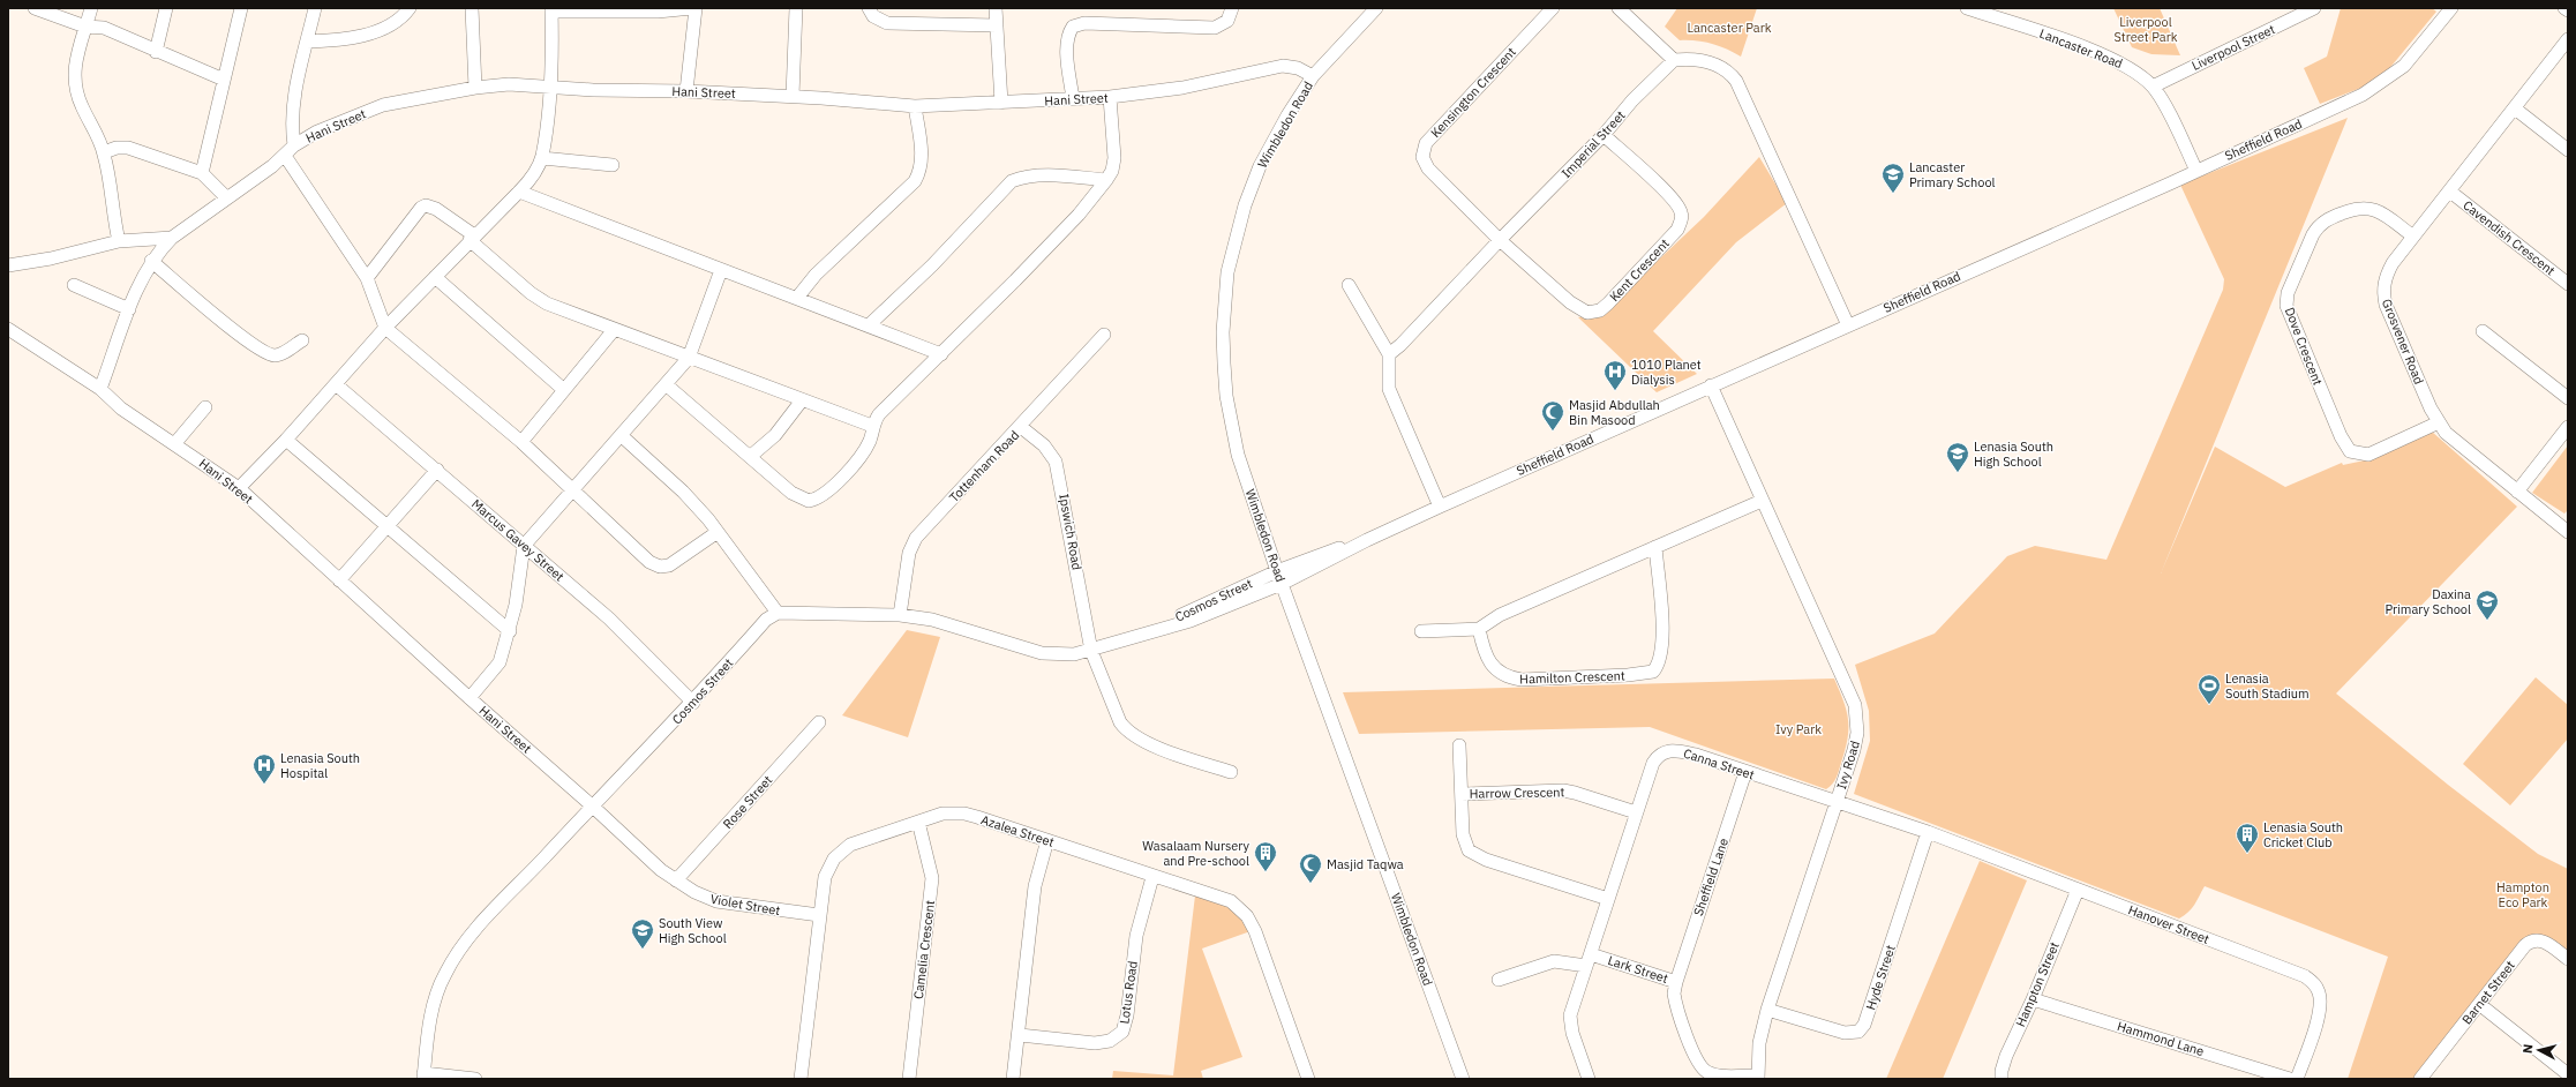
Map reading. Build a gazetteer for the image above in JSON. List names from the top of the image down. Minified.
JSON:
{"streets":{"street":["Liverpool Street","Lancaster Road","Hani Street","Kensington Crescent","Wimbledon Road","Sheffield Road","Imperial Street","Cavendish Crescent","Kent Crescent","Grosvener Road","Dove Crescent","Tottenham Road","Ipswich Road","Marcus Gavey Street","Cosmos Street","Hamilton Crescent","Canna Street","Ivy Road","Harrow Crescent","Rose Street","Azalea Street","Sheffield Lane","Violet Street","Hanover Street","Camelia Crescent","Lark Street","Hyde Street","Hampton Street","Lotus Road","Barnet Street","Hammond Lane"]},"crossings":[["Liverpool Street","Lancaster Road"],["Lancaster Road","Sheffield Road"],["Hani Street","Wimbledon Road"],["Hani Street","Cosmos Street"],["Hani Street","Violet Street"],["Kensington Crescent","Imperial Street"],["Kensington Crescent","Kent Crescent"],["Wimbledon Road","Sheffield Road"],["Wimbledon Road","Cosmos Street"],["Sheffield Road","Cosmos Street"],["Sheffield Road","Ivy Road"],["Imperial Street","Kent Crescent"],["Cavendish Crescent","Grosvener Road"],["Grosvener Road","Dove Crescent"],["Tottenham Road","Ipswich Road"],["Tottenham Road","Cosmos Street"],["Ipswich Road","Cosmos Street"],["Marcus Gavey Street","Cosmos Street"],["Cosmos Street","Violet Street"],["Canna Street","Ivy Road"],["Canna Street","Harrow Crescent"],["Canna Street","Sheffield Lane"],["Canna Street","Hanover Street"],["Canna Street","Lark Street"],["Canna Street","Hyde Street"],["Ivy Road","Lark Street"],["Ivy Road","Hyde Street"],["Rose Street","Violet Street"],["Azalea Street","Violet Street"],["Azalea Street","Camelia Crescent"],["Azalea Street","Lotus Road"],["Sheffield Lane","Lark Street"],["Hanover Street","Hyde Street"],["Hanover Street","Hampton Street"],["Hampton Street","Hammond Lane"]],"parks":["Liverpool Street Park","Lancaster Park","Ivy Park","Hampton Eco Park"],"places":{"school or university":["Lancaster Primary School","Lenasia South High School","Daxina Primary School","South View High School"],"hospital":["1010 Planet Dialysis","Lenasia South Hospital"],"mosque":["Masjid Abdullah Bin Masood","Masjid Taqwa"],"sports":["Lenasia South Stadium"],"building":["Lenasia South Cricket Club","Wasalaam Nursery and Pre-school"]},"north":"left"}
